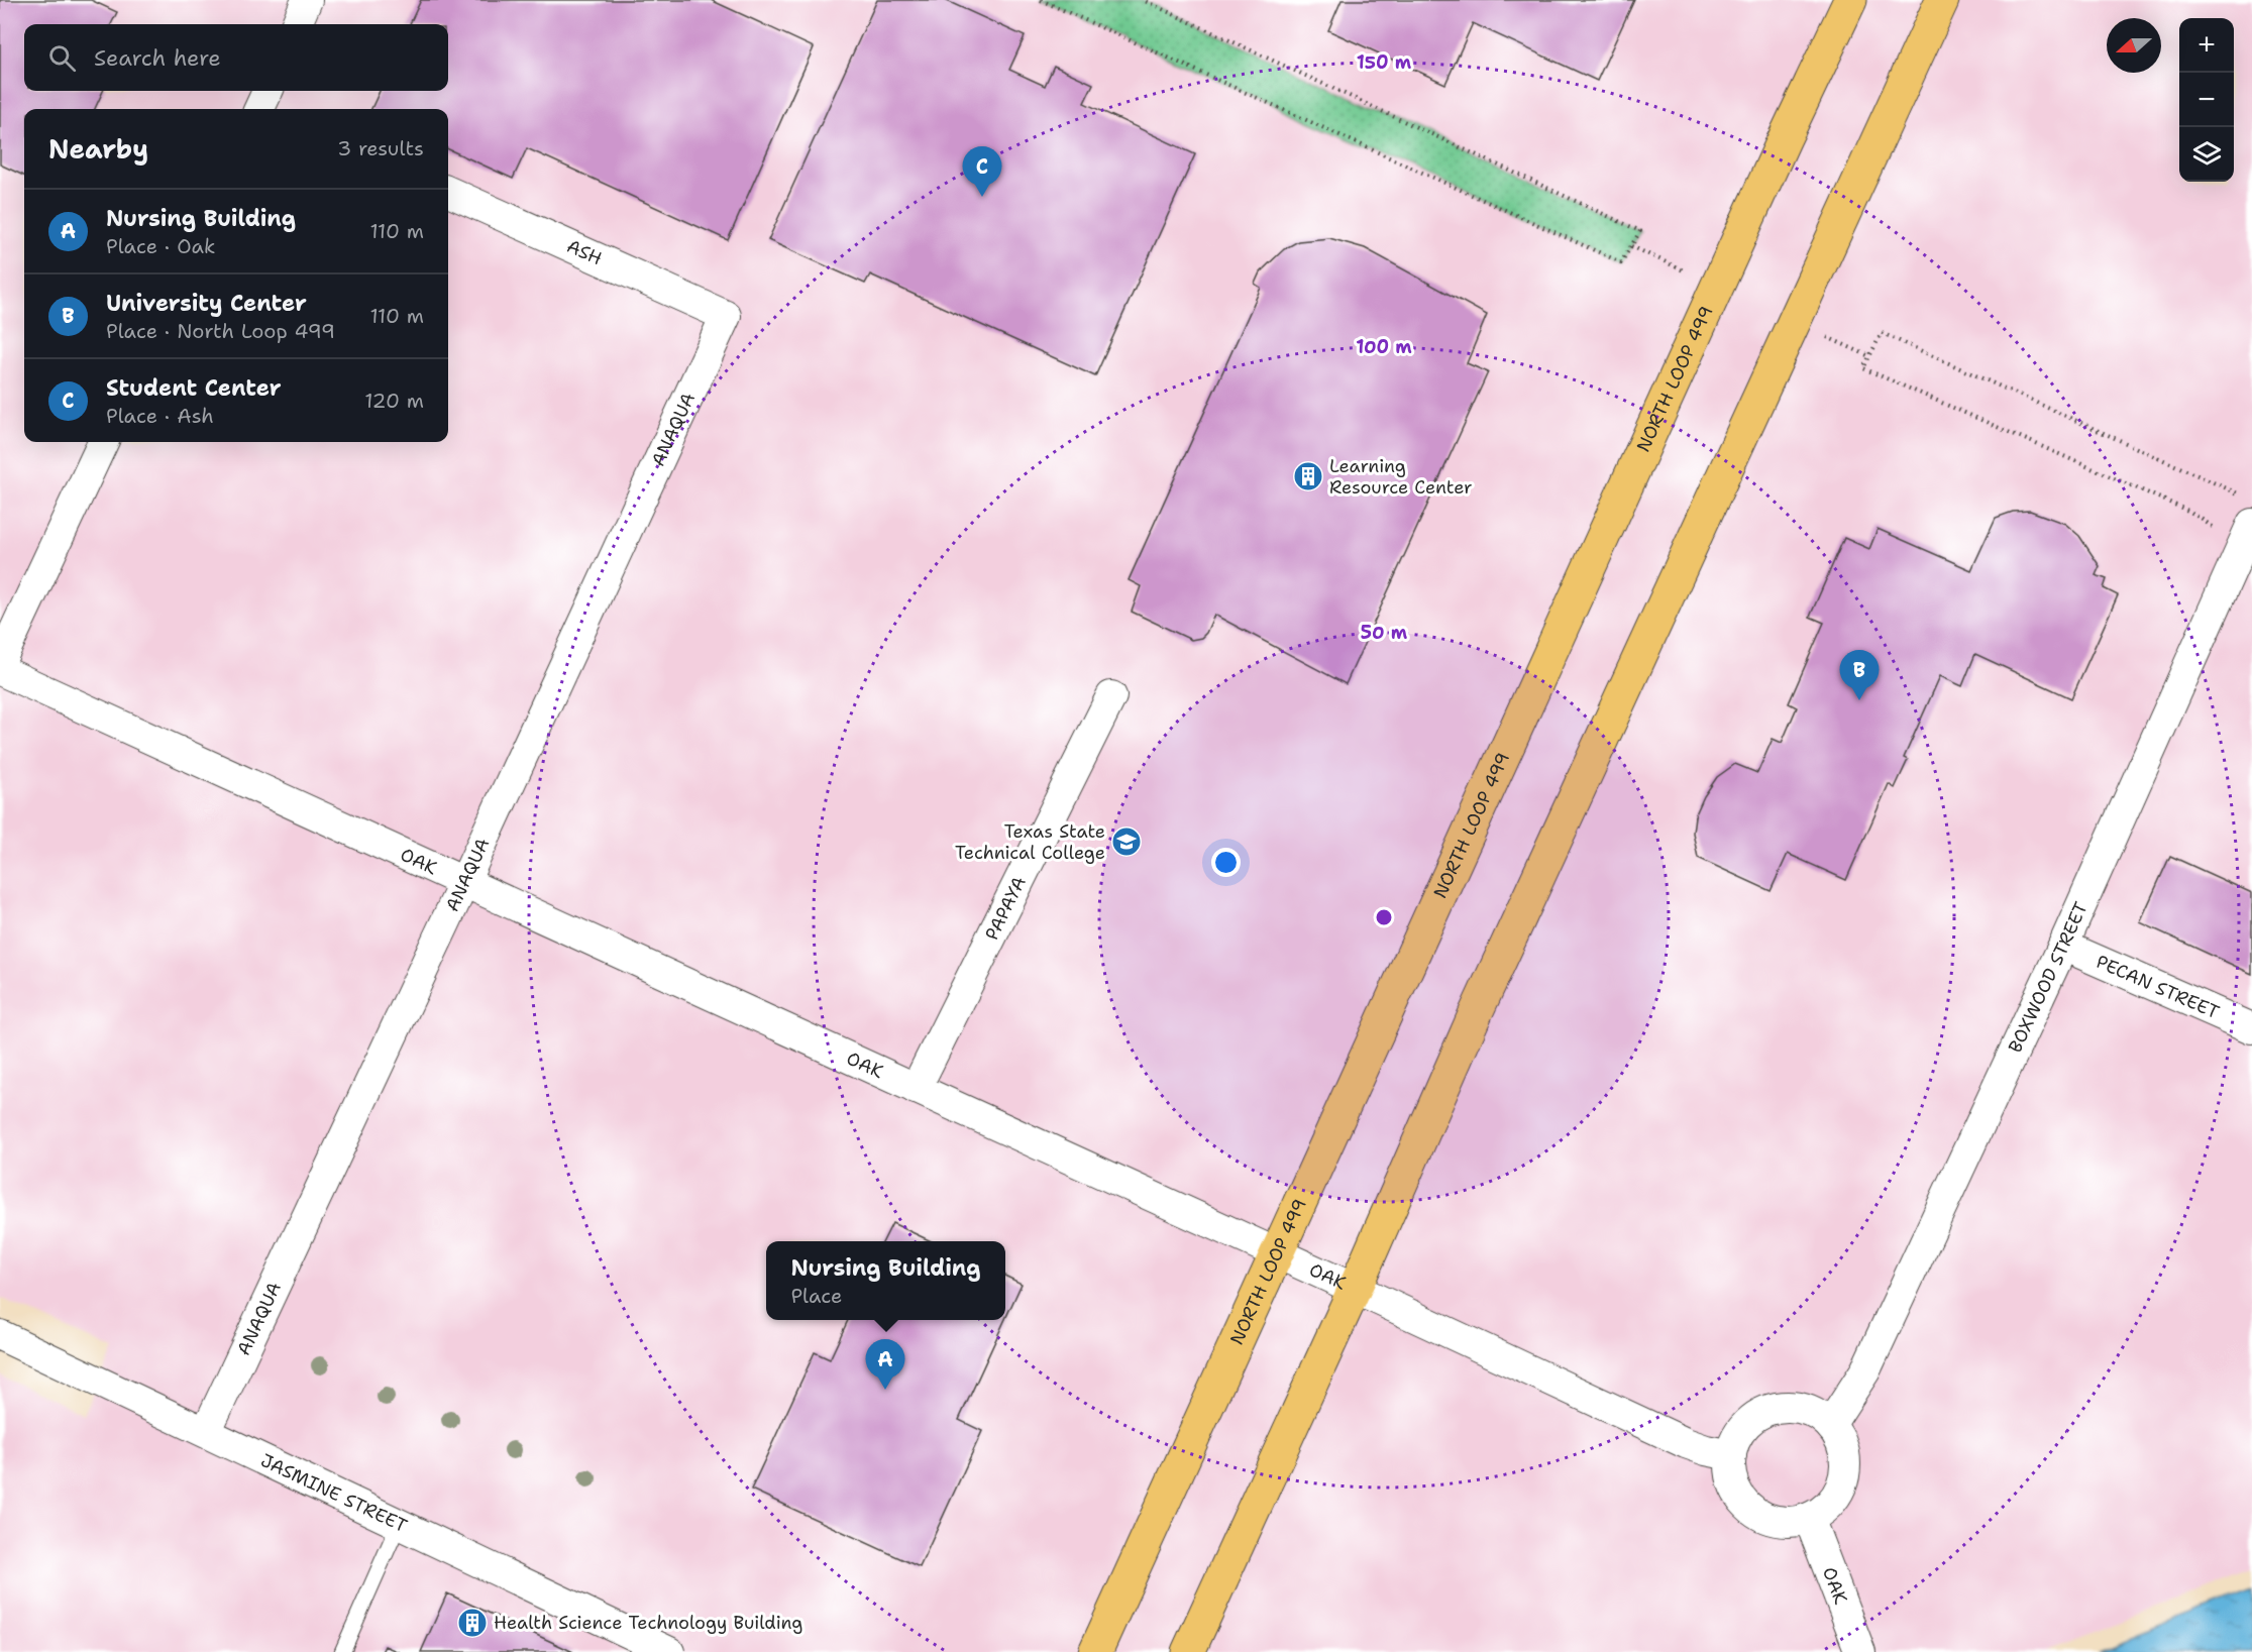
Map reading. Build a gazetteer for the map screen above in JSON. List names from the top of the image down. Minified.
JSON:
{"streets":{"main road":["NORTH LOOP 499"],"street":["ASH","ANAQUA","OAK","PAPAYA","BOXWOOD STREET","PECAN STREET","JASMINE STREET"]},"crossings":[["ASH","ANAQUA"],["NORTH LOOP 499","OAK"],["ANAQUA","OAK"],["ANAQUA","JASMINE STREET"],["OAK","PAPAYA"],["OAK","BOXWOOD STREET"],["BOXWOOD STREET","PECAN STREET"]],"places":{"building":["Learning Resource Center","Health Science Technology Building"],"school or university":["Texas State Technical College"]},"north":"left","page":{"map_buttons":["+","−"],"search":"Search here","heading":["Nearby","3 results"],"pins":["C","B","A"],"list":[{"mark":"A","name":"Nursing Building","note":"Place · Oak","value":"110 m"},{"mark":"B","name":"University Center","note":"Place · North Loop 499","value":"110 m"},{"mark":"C","name":"Student Center","note":"Place · Ash","value":"120 m"}],"popup":["Nursing Building","Place"]},"rings":["150 m","100 m","50 m"]}
